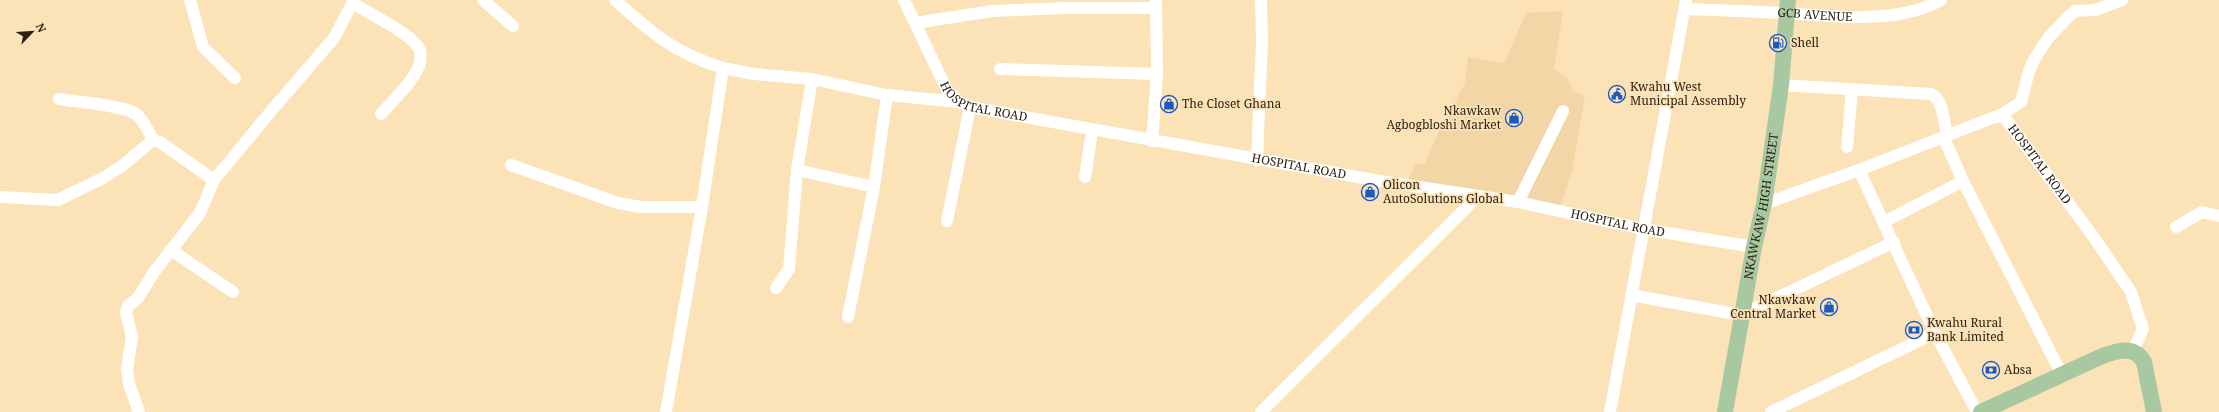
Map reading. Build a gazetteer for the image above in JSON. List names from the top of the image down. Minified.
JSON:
{"streets":{"main road":["NKAWKAW HIGH STREET"],"street":["GCB AVENUE","HOSPITAL ROAD"]},"crossings":[["GCB AVENUE","NKAWKAW HIGH STREET"],["HOSPITAL ROAD","NKAWKAW HIGH STREET"]],"places":{"fuel station":["Shell"],"public building":["Kwahu West Municipal Assembly"],"shop":["The Closet Ghana","Nkawkaw Agbogbloshi Market","Olicon AutoSolutions Global","Nkawkaw Central Market"],"bank":["Kwahu Rural Bank Limited","Absa"]},"north":"top right"}
